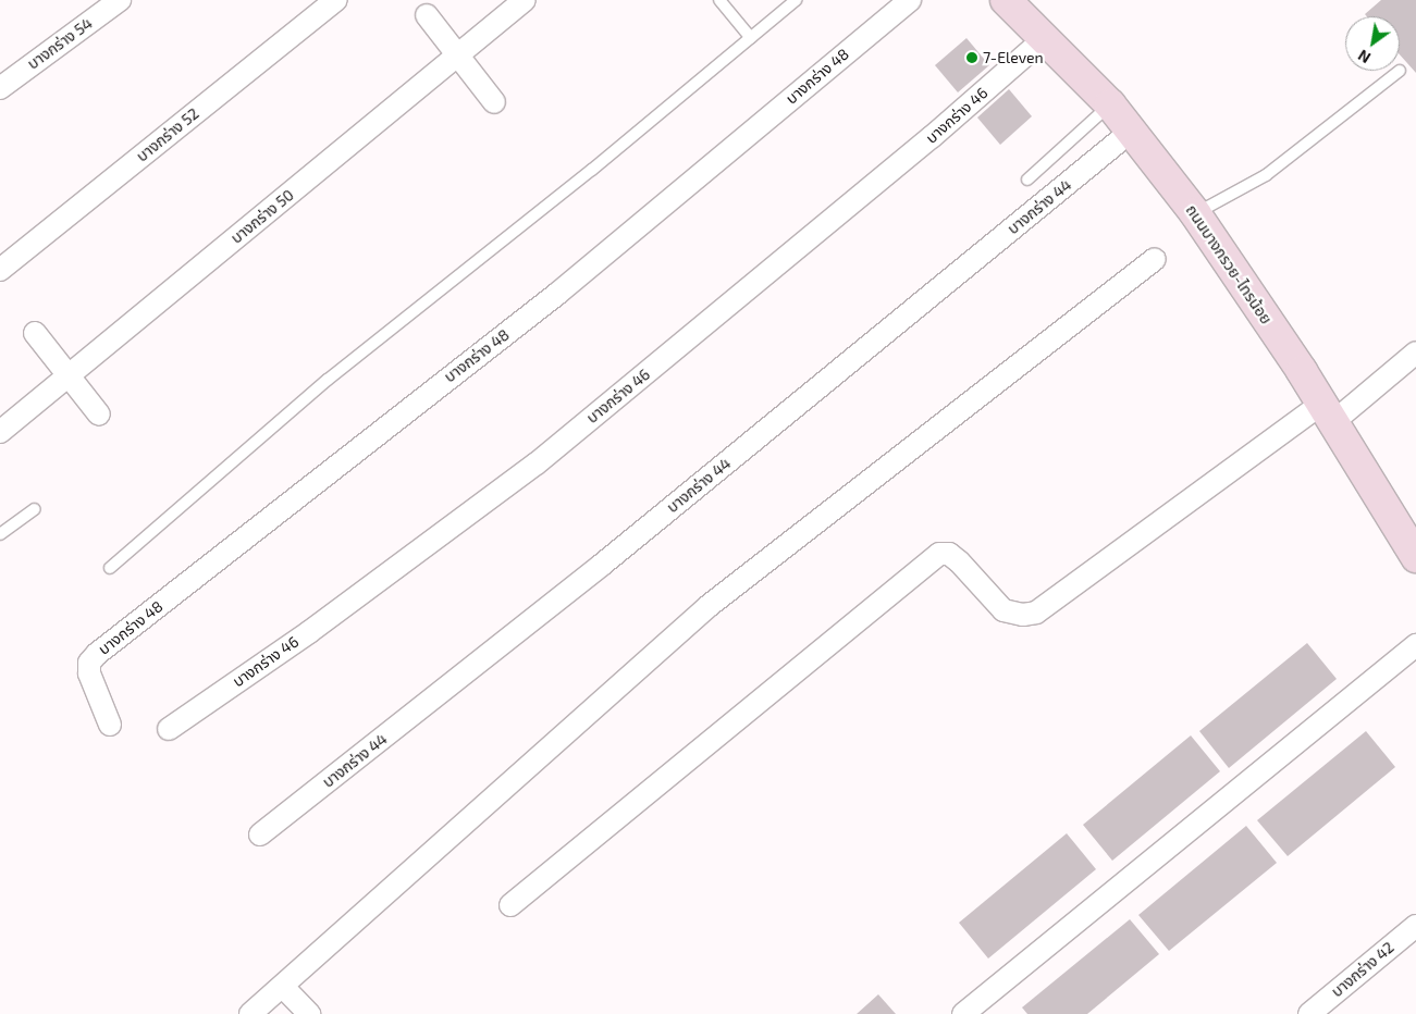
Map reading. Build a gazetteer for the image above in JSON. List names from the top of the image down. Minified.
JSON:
{"streets":{"main road":["ถนนบางกรวย-ไทรน้อย"],"street":["บางกร่าง 54","บางกร่าง 48","บางกร่าง 46","บางกร่าง 52","บางกร่าง 44","บางกร่าง 50","บางกร่าง 42"]},"crossings":[["บางกร่าง 46","ถนนบางกรวย-ไทรน้อย"],["บางกร่าง 44","ถนนบางกรวย-ไทรน้อย"]],"places":["7-Eleven"],"north":"bottom left"}
